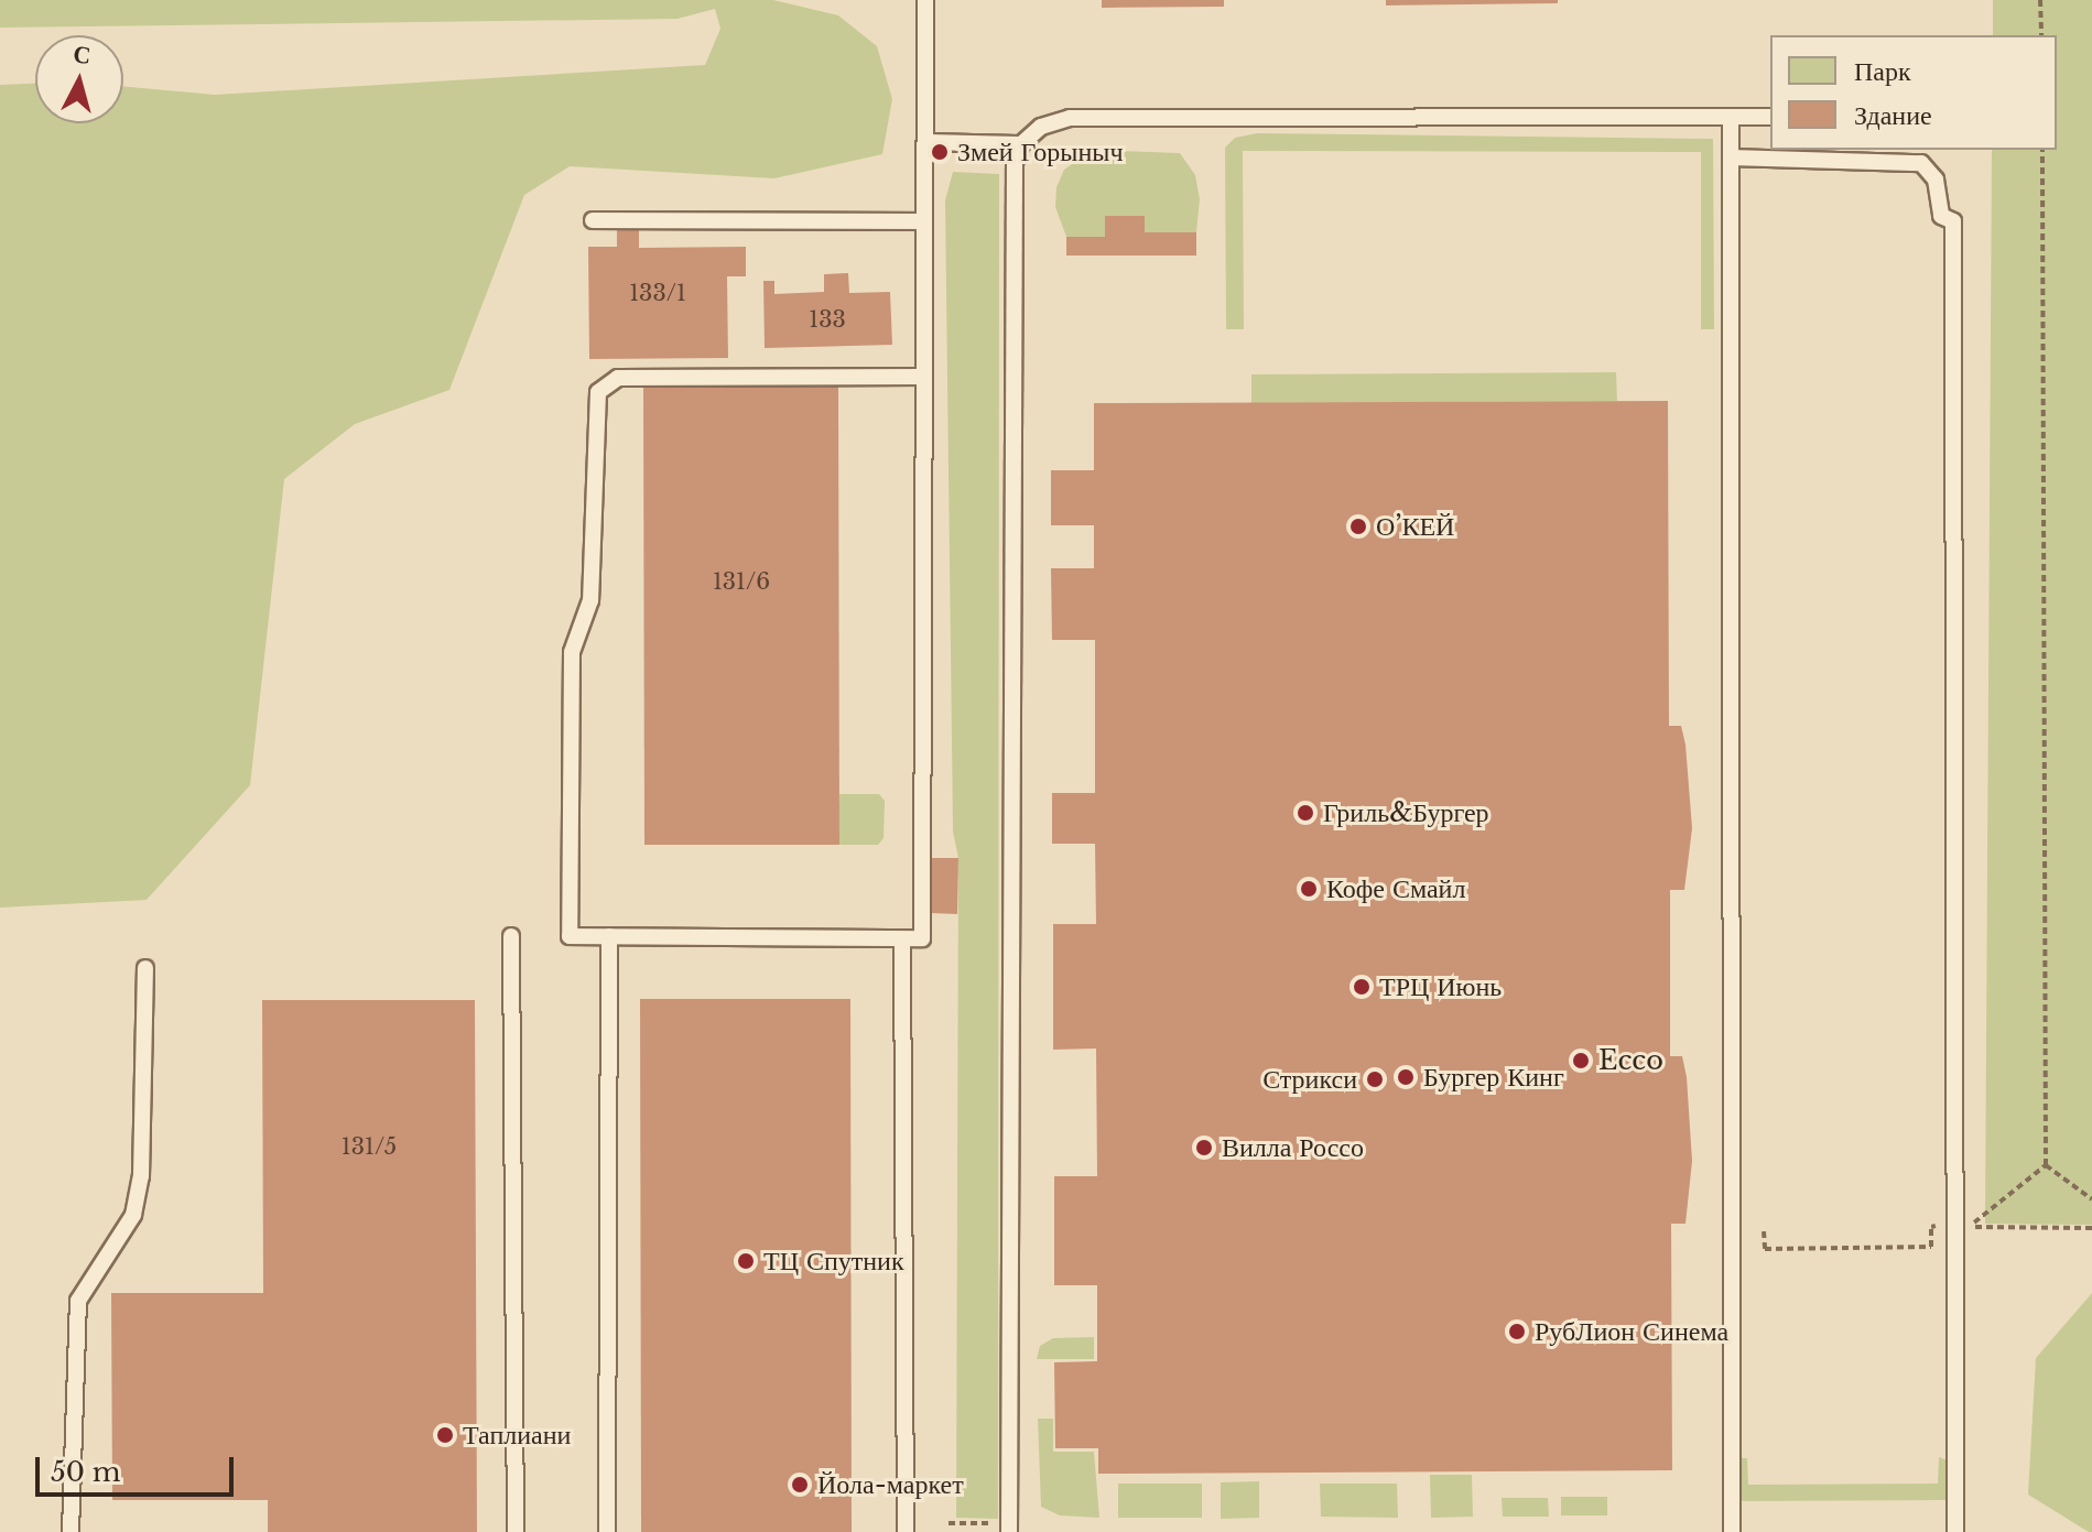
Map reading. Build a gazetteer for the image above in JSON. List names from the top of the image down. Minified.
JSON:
{"places":["Змей Горыныч","О’КЕЙ","Гриль&Бургер","Кофе Смайл","ТРЦ Июнь","Ecco","Бургер Кинг","Стрикси","Вилла Россо","ТЦ Спутник","РубЛион Синема","Таплиани","Йола-маркет"],"house_numbers":["133/1","133","131/6","131/5"],"legend":["Парк","Здание"],"scale_bar":"50 m","north":"top"}
